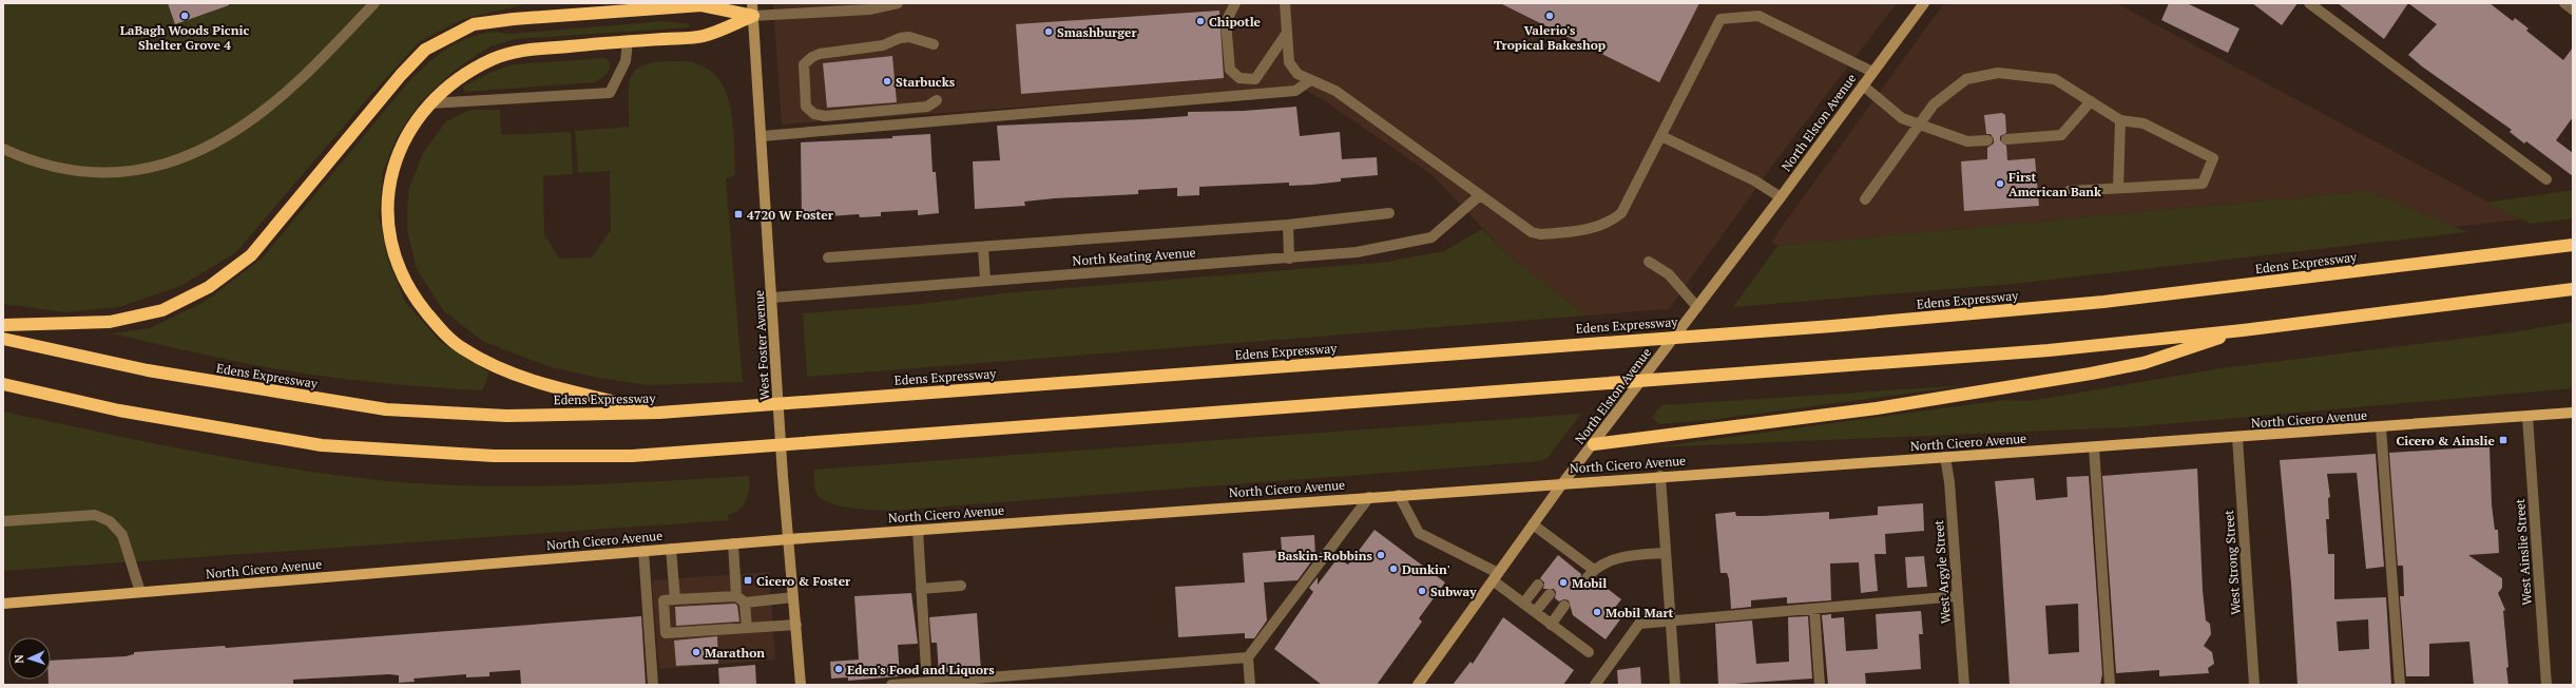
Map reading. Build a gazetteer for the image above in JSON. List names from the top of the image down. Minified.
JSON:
{"streets":{"highway":["Edens Expressway"],"main road":["North Elston Avenue","West Foster Avenue","North Cicero Avenue"],"street":["North Keating Avenue","West Ainslie Street","West Strong Street","West Argyle Street"]},"crossings":[["North Elston Avenue","North Cicero Avenue"],["North Keating Avenue","West Foster Avenue"],["West Foster Avenue","North Cicero Avenue"],["North Cicero Avenue","West Ainslie Street"],["North Cicero Avenue","West Strong Street"],["North Cicero Avenue","West Argyle Street"]],"places":{"other":["LaBagh Woods Picnic Shelter Grove 4","Valerio's Tropical Bakeshop","Chipotle","Smashburger","Starbucks","First American Bank","Baskin-Robbins","Dunkin'","Mobil","Subway","Mobil Mart","Marathon","Eden's Food and Liquors"],"transit":["4720 W Foster","Cicero & Ainslie","Cicero & Foster"]},"north":"left"}
